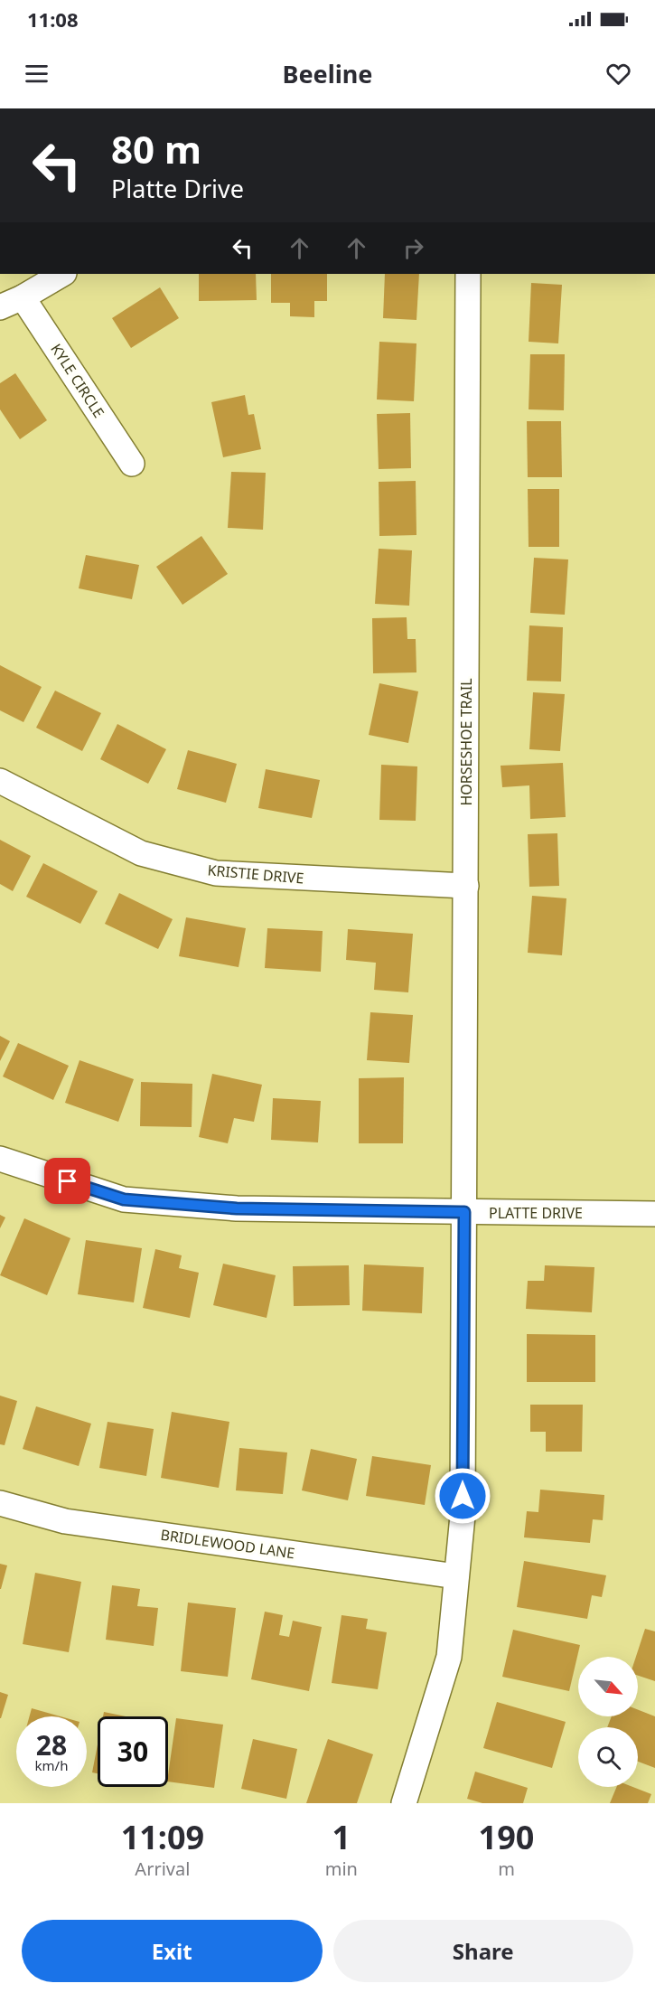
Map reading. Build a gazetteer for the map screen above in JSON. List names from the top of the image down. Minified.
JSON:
{"streets":{"street":["KYLE CIRCLE","HORSESHOE TRAIL","KRISTIE DRIVE","PLATTE DRIVE","BRIDLEWOOD LANE"]},"crossings":[["HORSESHOE TRAIL","KRISTIE DRIVE"],["HORSESHOE TRAIL","PLATTE DRIVE"],["HORSESHOE TRAIL","BRIDLEWOOD LANE"]],"north":"bottom right","page":{"status":"11:08","header":"Beeline","turn":["80 m","Platte Drive"],"speed":"28 km/h","limit":"30","eta":["11:09","Arrival","1","min","190","m"],"buttons":["Exit","Share"]}}
